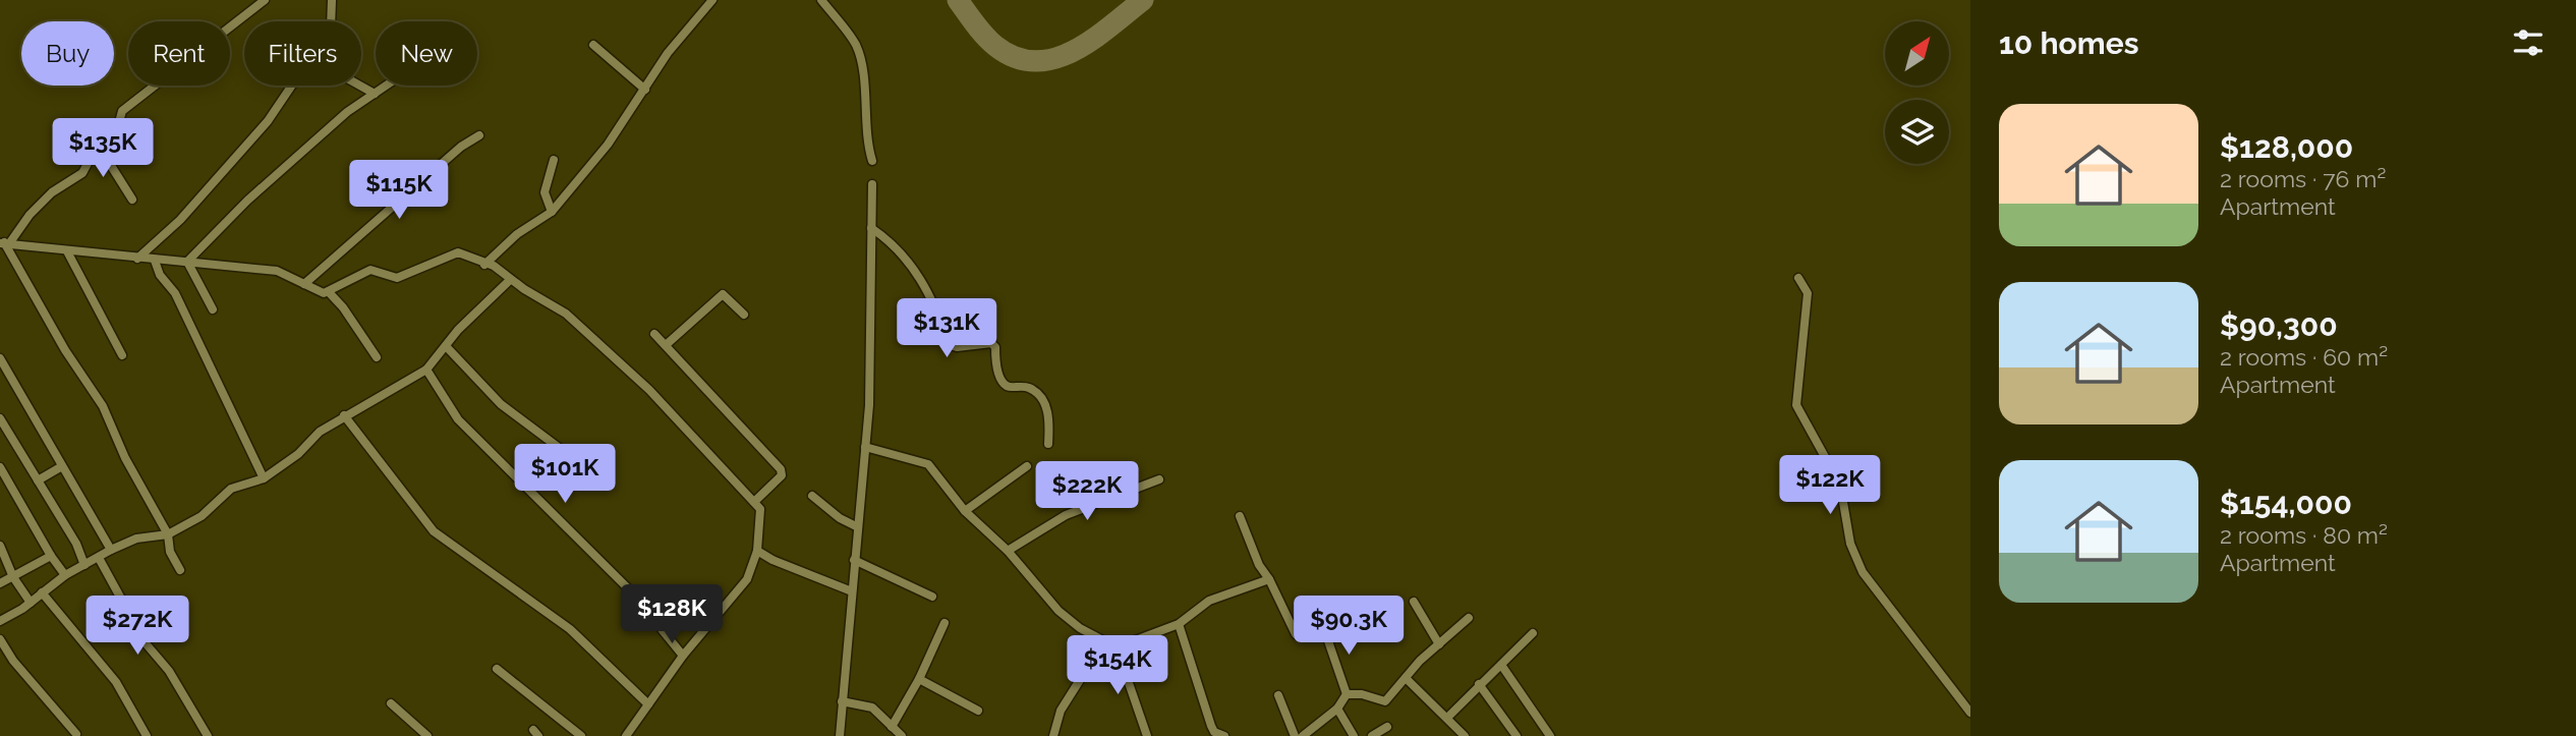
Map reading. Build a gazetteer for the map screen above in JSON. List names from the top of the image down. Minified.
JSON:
{"north":"top right","page":{"heading":"10 homes","chip":["Buy","Rent","Filters","New"],"list":[{"name":"$128,000","note":"2 rooms · 76 m² · Apartment"},{"name":"$90,300","note":"2 rooms · 60 m² · Apartment"},{"name":"$154,000","note":"2 rooms · 80 m² · Apartment"}],"price":["$135K","$115K","$131K","$101K","$122K","$222K","$128K","$272K","$90.3K","$154K"]}}
